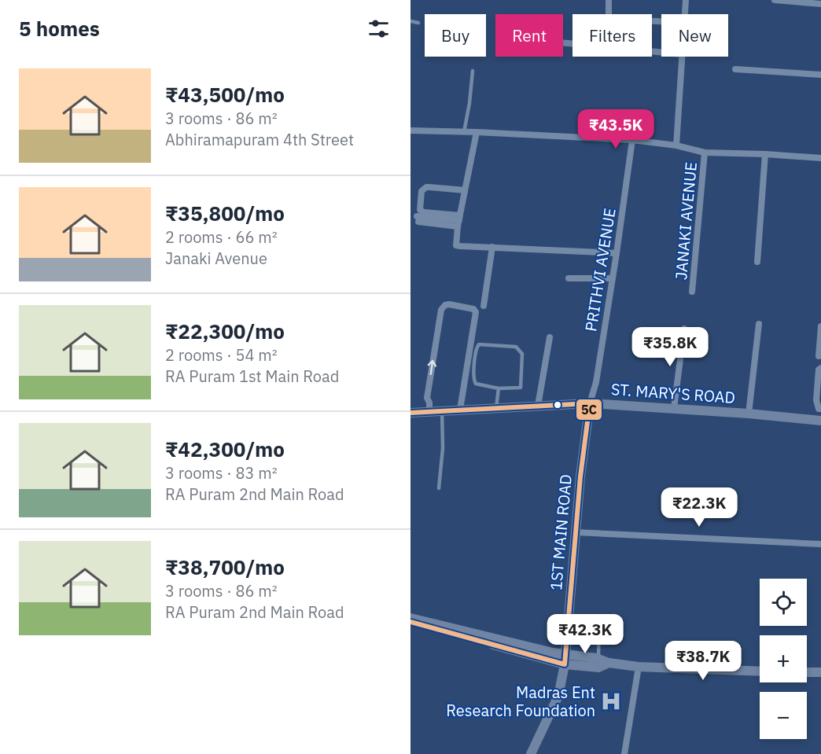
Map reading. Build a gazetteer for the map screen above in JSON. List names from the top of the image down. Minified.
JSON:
{"streets":{"main road":["ST. MARY'S ROAD","1ST MAIN ROAD"],"street":["JANAKI AVENUE","PRITHVI AVENUE"]},"crossings":[["PRITHVI AVENUE","ST. MARY'S ROAD"],["PRITHVI AVENUE","1ST MAIN ROAD"],["ST. MARY'S ROAD","1ST MAIN ROAD"]],"places":{"hospital":["Madras Ent Research Foundation"]},"lines":["transit line 5C"],"page":{"heading":"5 homes","chip":["Buy","Rent","Filters","New"],"list":[{"name":"₹43,500/mo","note":"3 rooms · 86 m² · Abhiramapuram 4th Street"},{"name":"₹35,800/mo","note":"2 rooms · 66 m² · Janaki Avenue"},{"name":"₹22,300/mo","note":"2 rooms · 54 m² · RA Puram 1st Main Road"},{"name":"₹42,300/mo","note":"3 rooms · 83 m² · RA Puram 2nd Main Road"},{"name":"₹38,700/mo","note":"3 rooms · 86 m² · RA Puram 2nd Main Road"}],"price":["₹43.5K","₹35.8K","₹22.3K","₹42.3K","₹38.7K"],"map_buttons":["+","−"]}}
